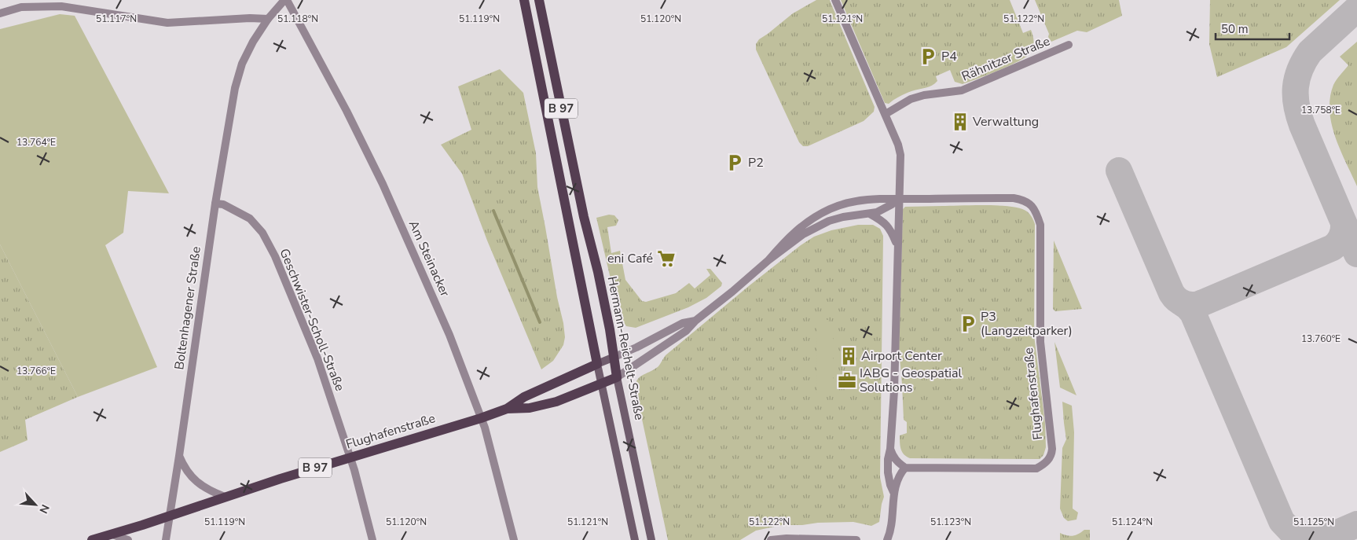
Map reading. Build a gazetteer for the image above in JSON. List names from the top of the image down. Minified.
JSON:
{"streets":{"main road":["B 97","Hermann-Reichelt-Straße","Flughafenstraße"],"street":["Rähnitzer Straße","Am Steinacker","Boltenhagener Straße","Geschwister-Scholl-Straße"]},"crossings":[["B 97","Boltenhagener Straße"],["B 97","Flughafenstraße"],["Am Steinacker","Flughafenstraße"],["Boltenhagener Straße","Geschwister-Scholl-Straße"],["Boltenhagener Straße","Flughafenstraße"],["Geschwister-Scholl-Straße","Flughafenstraße"],["Hermann-Reichelt-Straße","Flughafenstraße"]],"places":{"parking":["P4","P2","P3 (Langzeitparker)"],"building":["Verwaltung","Airport Center"],"supermarket":["eni Café"],"office":["IABG - Geospatial Solutions"]},"scale_bar":"50 m","north":"bottom right","coordinates":["51.117°N","51.118°N","51.119°N","51.120°N","51.121°N","51.122°N","13.758°E","13.764°E","13.760°E","13.766°E","51.123°N","51.124°N","51.125°N"]}
